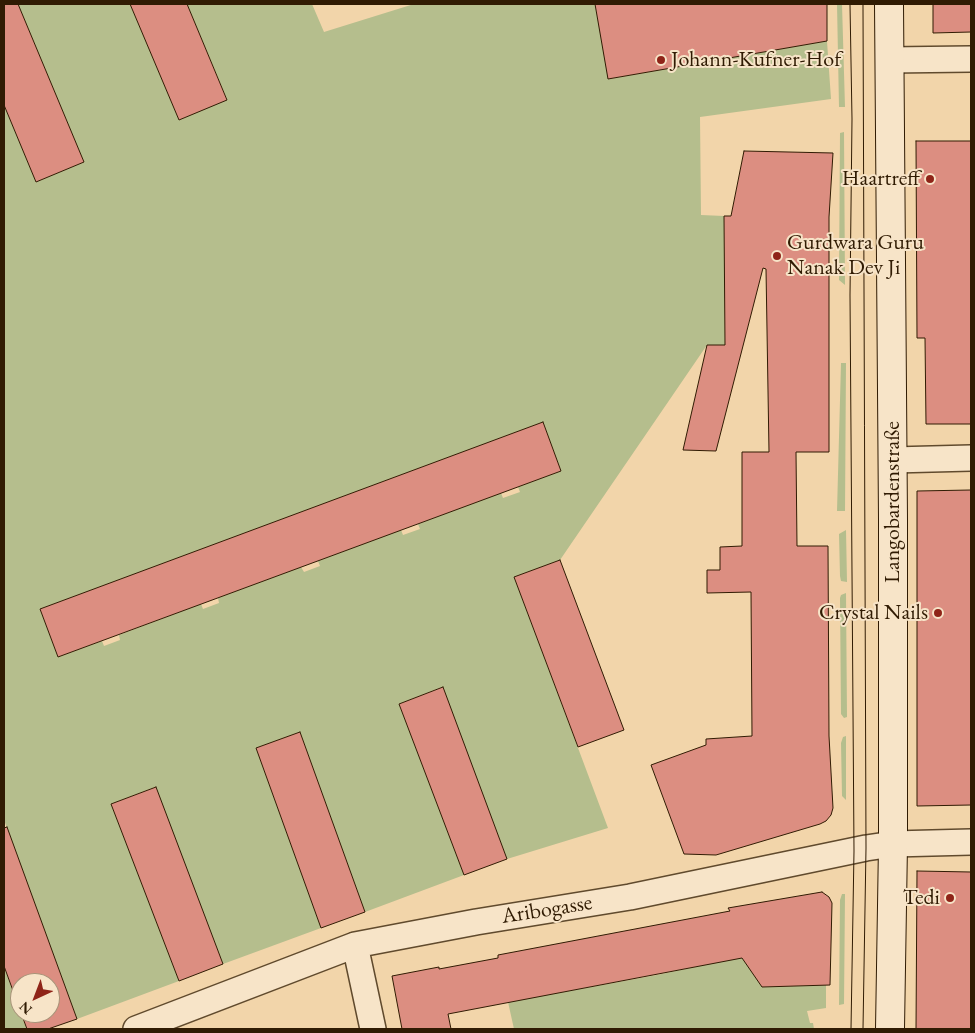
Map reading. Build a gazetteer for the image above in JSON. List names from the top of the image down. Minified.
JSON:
{"streets":{"street":["Langobardenstraße","Aribogasse"]},"crossings":[["Langobardenstraße","Aribogasse"]],"places":["Johann-Kufner-Hof","Haartreff","Gurdwara Guru Nanak Dev Ji","Crystal Nails","Tedi"],"north":"bottom left"}
